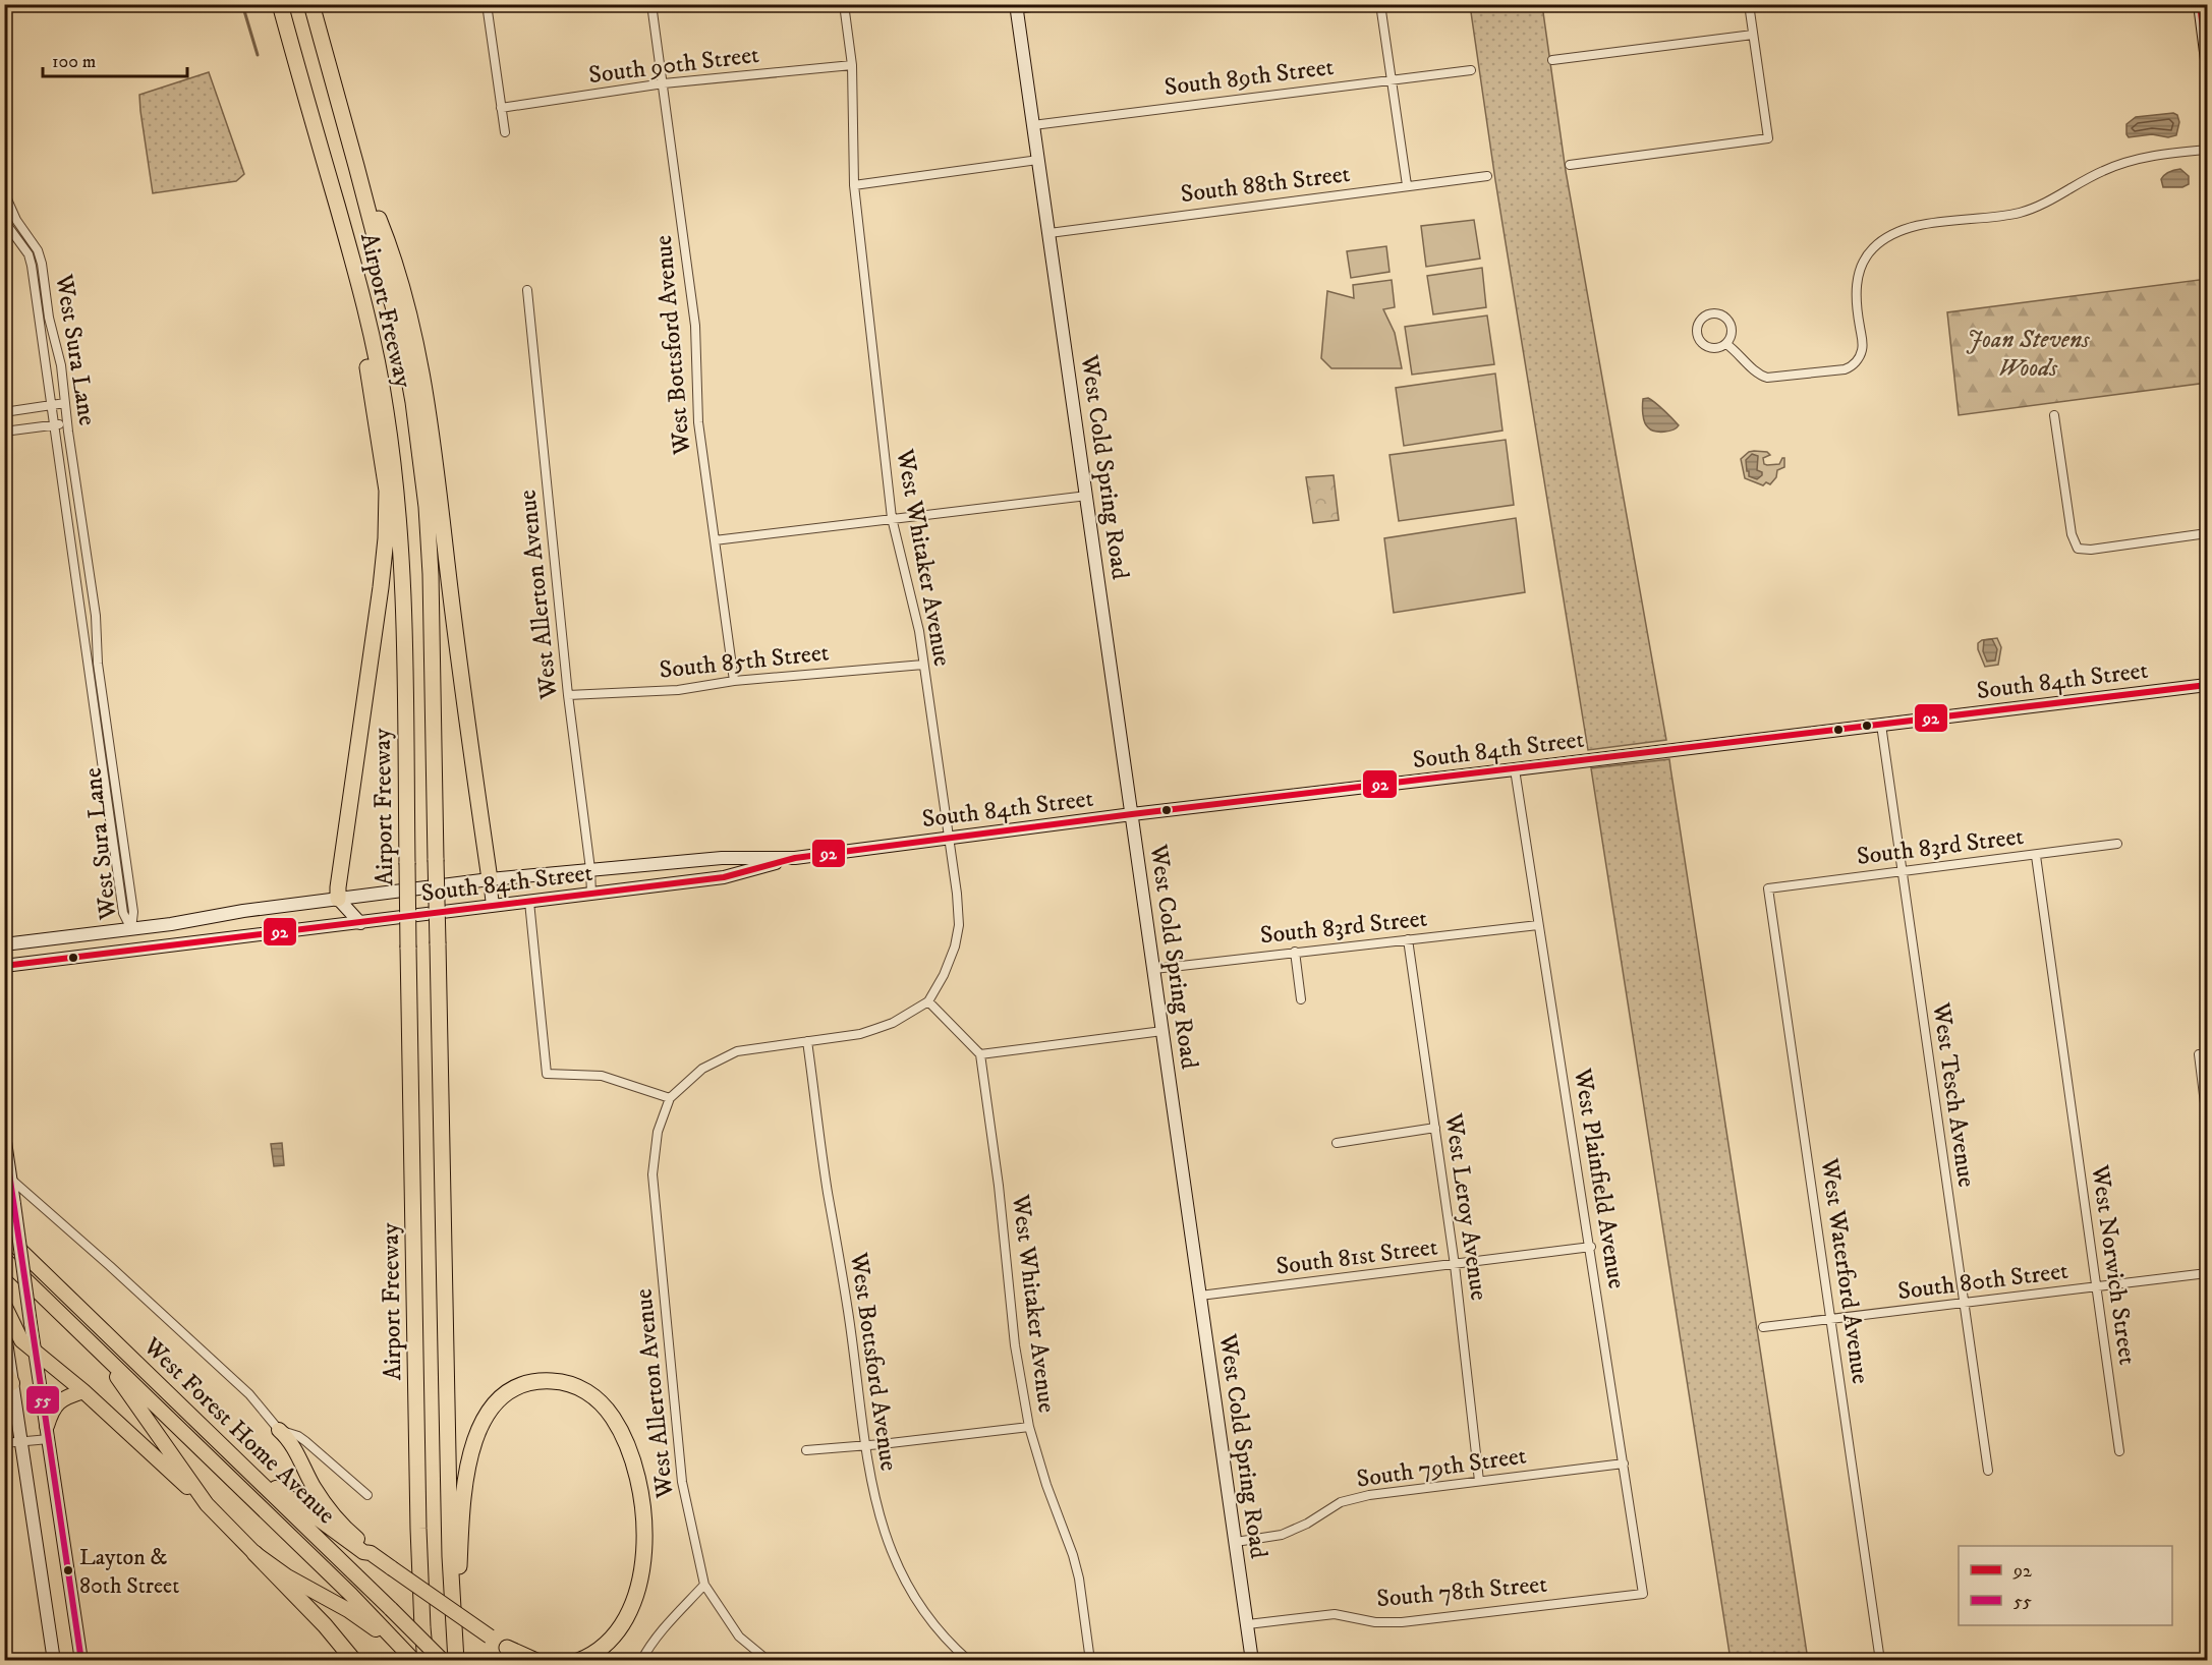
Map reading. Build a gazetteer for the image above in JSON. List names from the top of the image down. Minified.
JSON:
{"streets":{"highway":["Airport Freeway"],"main road":["West Forest Home Avenue"],"street":["South 90th Street","South 89th Street","South 88th Street","West Bottsford Avenue","West Sura Lane","West Cold Spring Road","West Whitaker Avenue","West Allerton Avenue","South 85th Street","South 84th Street","South 83rd Street","West Tesch Avenue","West Plainfield Avenue","West Leroy Avenue","South 81st Street","West Norwich Street","West Waterford Avenue","South 80th Street","South 79th Street","South 78th Street"]},"crossings":[["South 90th Street","West Bottsford Avenue"],["South 90th Street","West Whitaker Avenue"],["South 89th Street","West Cold Spring Road"],["South 88th Street","West Cold Spring Road"],["West Bottsford Avenue","South 85th Street"],["West Sura Lane","South 84th Street"],["West Cold Spring Road","South 84th Street"],["West Cold Spring Road","South 83rd Street"],["West Cold Spring Road","South 81st Street"],["West Cold Spring Road","South 79th Street"],["West Cold Spring Road","South 78th Street"],["West Whitaker Avenue","South 85th Street"],["West Whitaker Avenue","South 84th Street"],["West Allerton Avenue","South 85th Street"],["West Allerton Avenue","South 84th Street"],["South 84th Street","West Tesch Avenue"],["South 84th Street","West Plainfield Avenue"],["South 83rd Street","West Tesch Avenue"],["South 83rd Street","West Plainfield Avenue"],["South 83rd Street","West Leroy Avenue"],["South 83rd Street","West Norwich Street"],["South 83rd Street","West Waterford Avenue"],["West Tesch Avenue","South 80th Street"],["West Plainfield Avenue","South 81st Street"],["West Plainfield Avenue","South 79th Street"],["West Plainfield Avenue","South 78th Street"],["West Leroy Avenue","South 81st Street"],["West Leroy Avenue","South 79th Street"],["West Norwich Street","South 80th Street"],["West Waterford Avenue","South 80th Street"]],"parks":["Joan Stevens Woods"],"places":["Layton & 80th Street"],"lines":["transit line 92","transit line 55"],"legend":["92","55"],"scale_bar":"100 m"}
